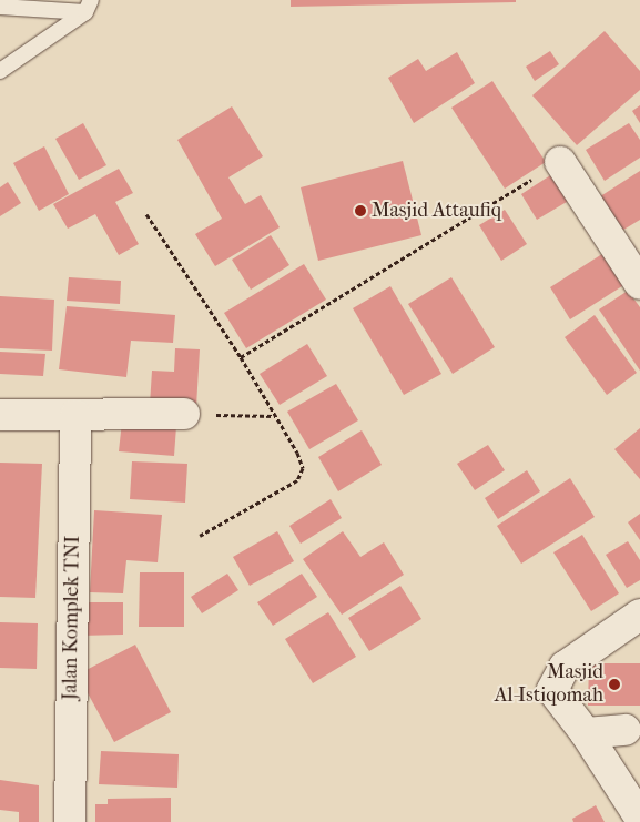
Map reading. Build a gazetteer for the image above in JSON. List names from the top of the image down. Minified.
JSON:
{"streets":{"street":["Jalan Komplek TNI"]},"places":["Masjid Attaufiq","Masjid Al-Istiqomah"]}
